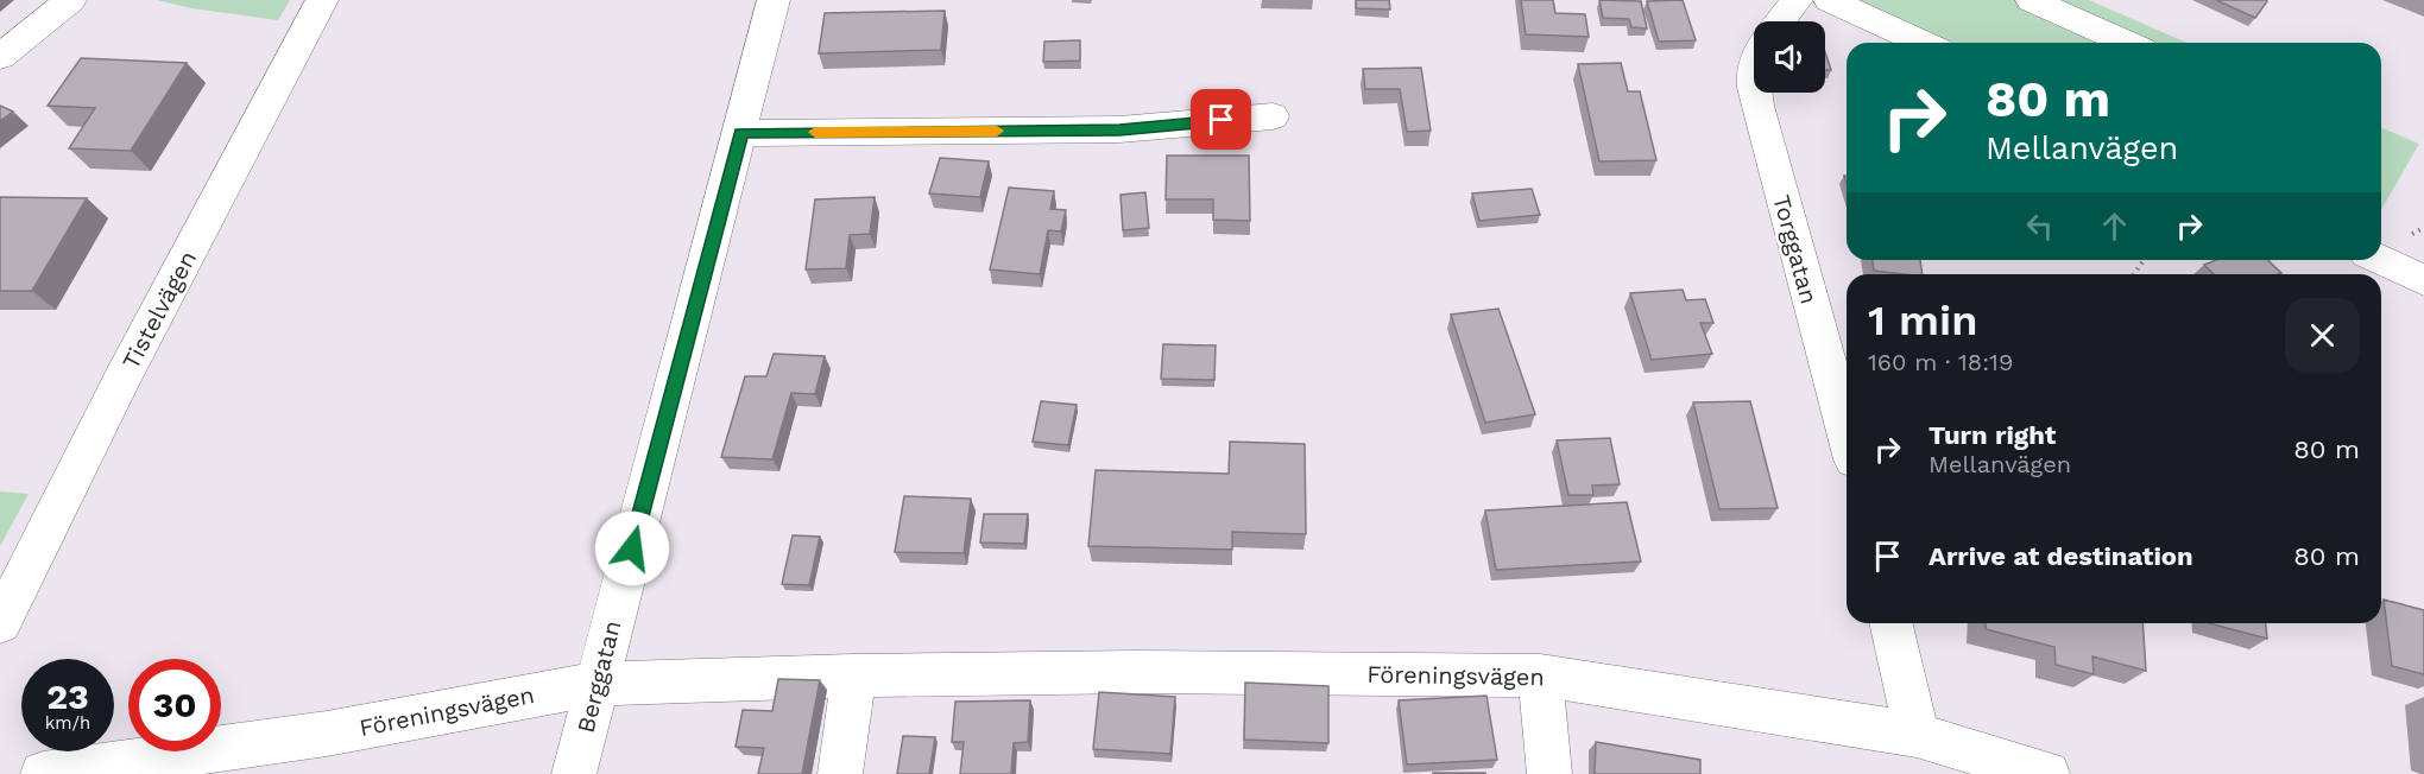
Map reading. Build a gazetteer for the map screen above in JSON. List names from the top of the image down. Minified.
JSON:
{"streets":{"street":["Torggatan","Tistelvägen","Föreningsvägen","Berggatan"]},"crossings":[["Föreningsvägen","Berggatan"]],"page":{"turn":["80 m","Mellanvägen"],"heading":["1 min","160 m · 18:19"],"list":[{"name":"Turn right","note":"Mellanvägen","value":"80 m"},{"name":"Arrive at destination","value":"80 m"}],"speed":"23 km/h","limit":"30"}}
